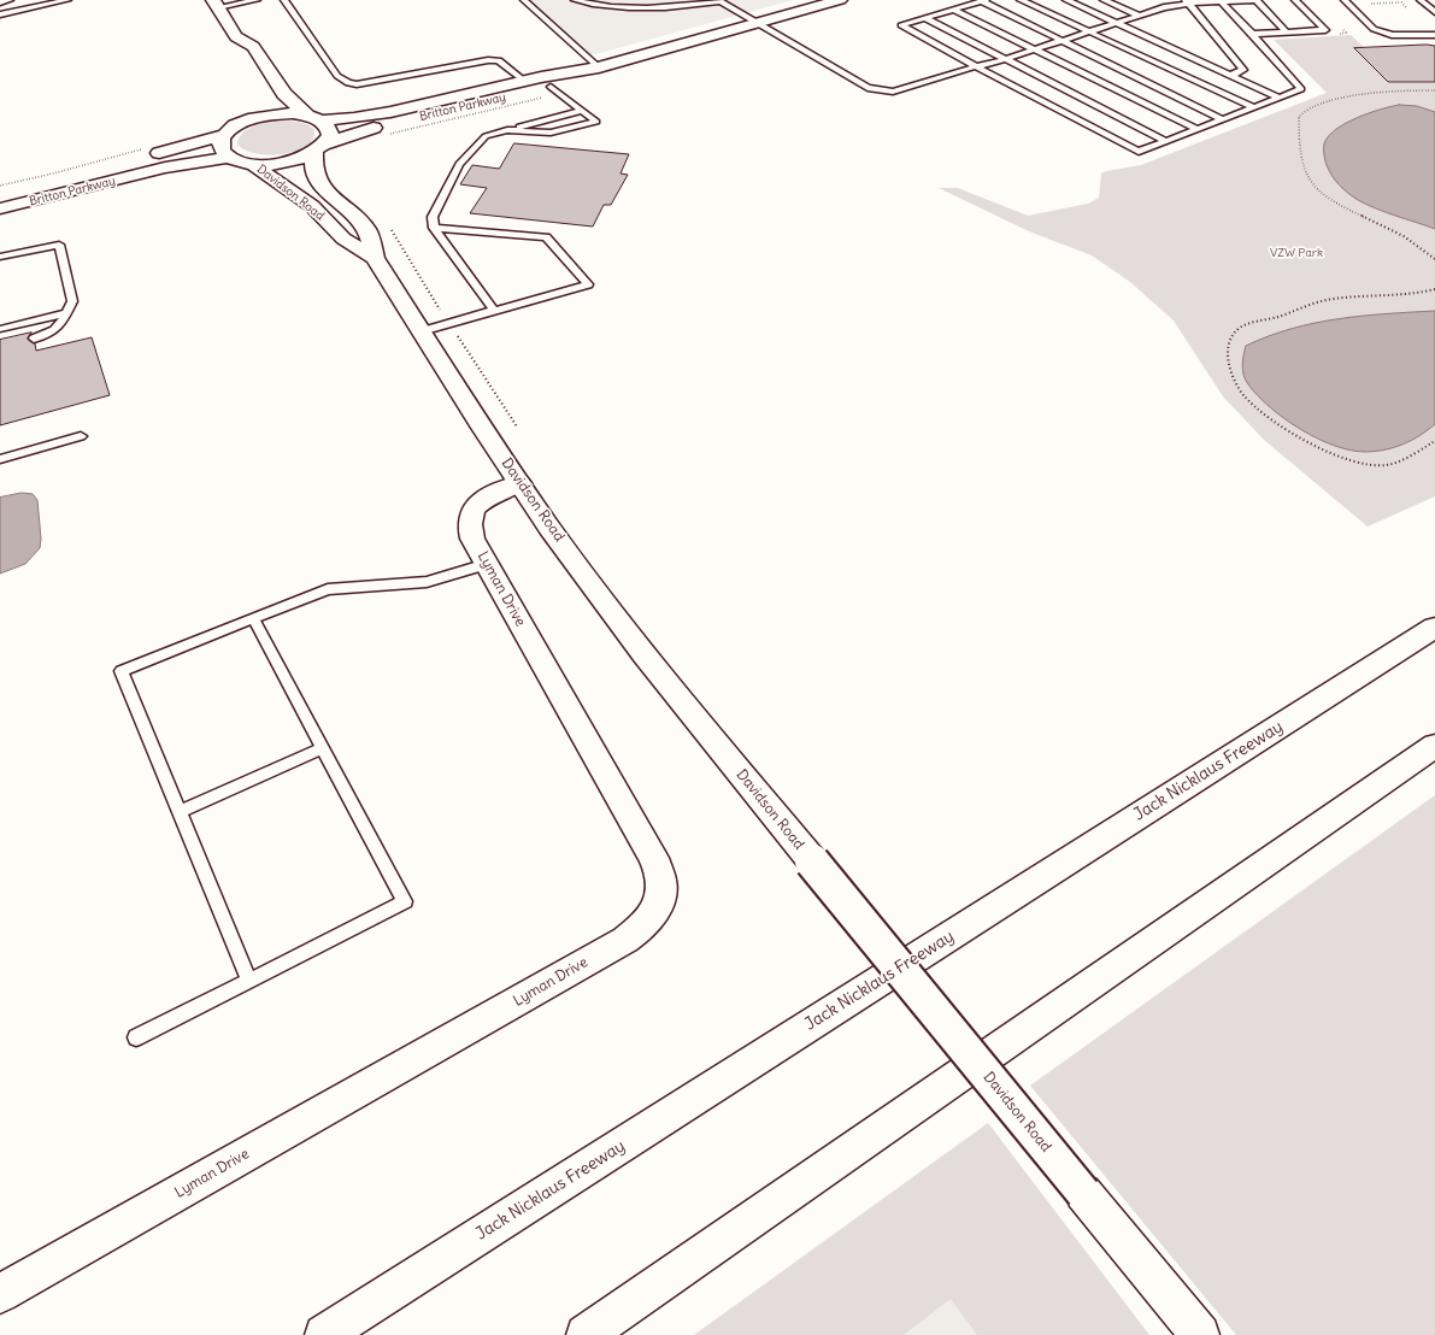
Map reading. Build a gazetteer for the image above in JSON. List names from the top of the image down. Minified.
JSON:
{"streets":{"main road":["Britton Parkway","Davidson Road","Lyman Drive","Jack Nicklaus Freeway"]},"crossings":[["Britton Parkway","Davidson Road"],["Davidson Road","Lyman Drive"]],"parks":["VZW Park"]}
